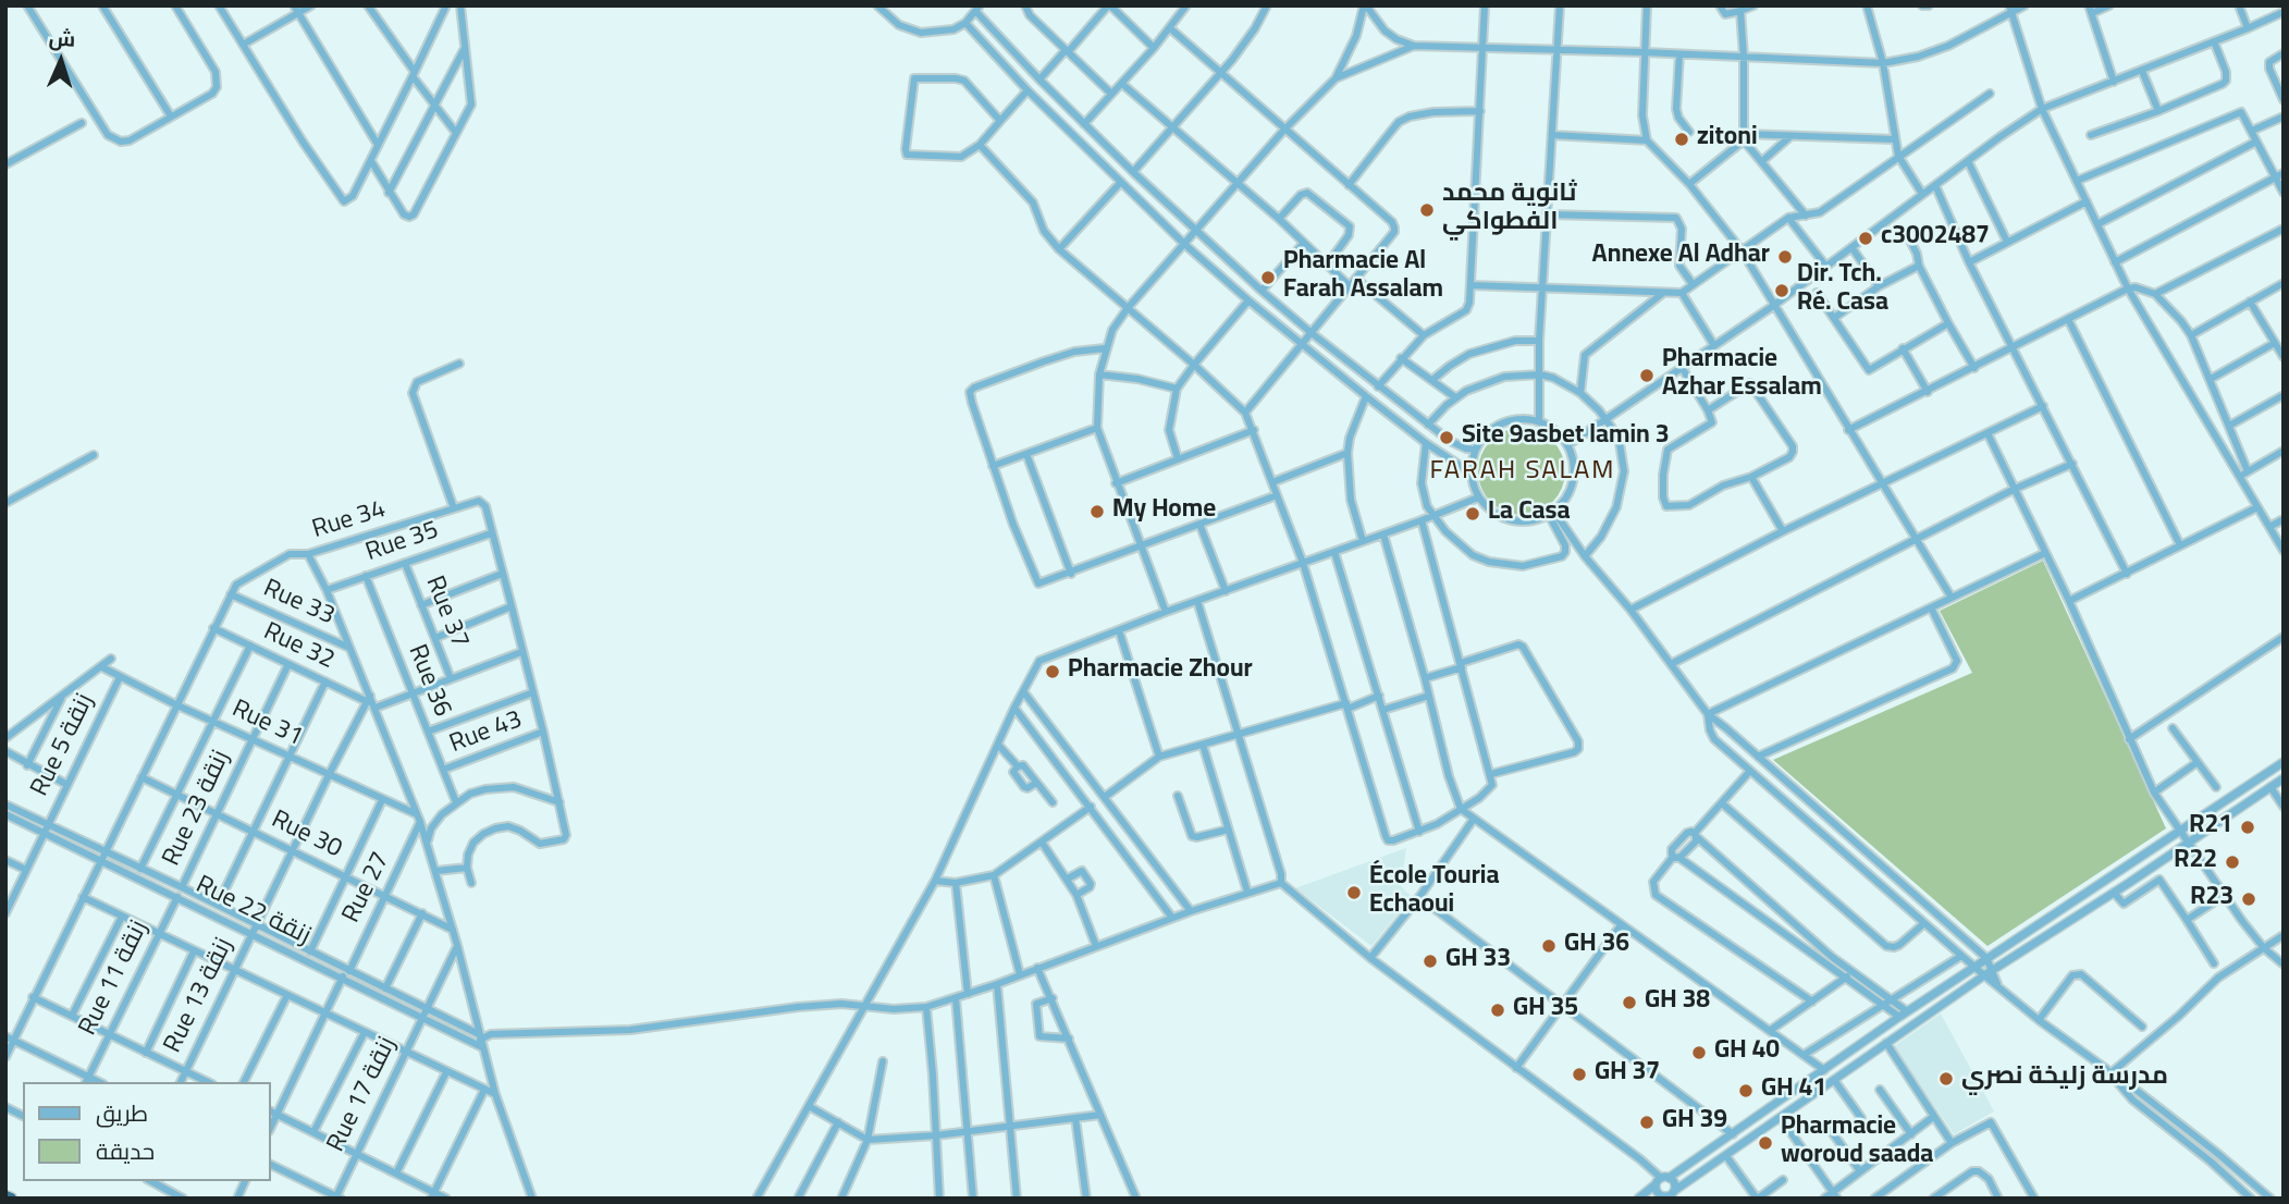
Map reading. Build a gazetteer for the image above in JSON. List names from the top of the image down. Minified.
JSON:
{"streets":{"street":["Rue 34","Rue 35","Rue 33","Rue 37","Rue 32","Rue 36","Rue 31","Rue 43","Rue 5 زنقة","Rue 23 زنقة","Rue 30","Rue 27","Rue 22 زنقة","Rue 11 زنقة","Rue 13 زنقة","Rue 17 زنقة"]},"crossings":[["Rue 34","Rue 35"],["Rue 34","Rue 33"],["Rue 35","Rue 37"],["Rue 35","Rue 36"],["Rue 32","Rue 23 زنقة"],["Rue 32","Rue 13 زنقة"],["Rue 36","Rue 43"],["Rue 31","Rue 5 زنقة"],["Rue 31","Rue 23 زنقة"],["Rue 31","Rue 27"],["Rue 31","Rue 13 زنقة"],["Rue 5 زنقة","Rue 22 زنقة"],["Rue 23 زنقة","Rue 30"],["Rue 23 زنقة","Rue 22 زنقة"],["Rue 30","Rue 27"],["Rue 30","Rue 13 زنقة"],["Rue 27","Rue 22 زنقة"],["Rue 22 زنقة","Rue 11 زنقة"],["Rue 22 زنقة","Rue 13 زنقة"],["Rue 22 زنقة","Rue 17 زنقة"]],"districts":["FARAH SALAM"],"places":["zitoni","ثانوية محمد الفطواكي","c3002487","Annexe Al Adhar","Pharmacie Al Farah Assalam","Dir. Tch. Ré. Casa","Pharmacie Azhar Essalam","Site 9asbet lamin 3","My Home","La Casa","Pharmacie Zhour","R21","R22","École Touria Echaoui","R23","GH 36","GH 33","GH 38","GH 35","GH 40","GH 37","مدرسة زليخة نصري","GH 41","GH 39","Pharmacie woroud saada"],"legend":["طريق","حديقة"],"north":"top"}
